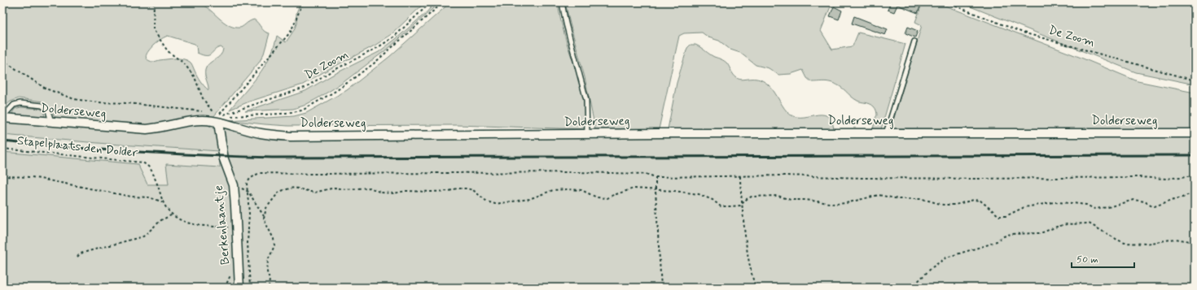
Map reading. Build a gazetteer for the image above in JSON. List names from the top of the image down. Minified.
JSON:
{"streets":{"street":["Dolderseweg","Berkenlaantje"],"path":["De Zoom","Stapelplaats den Dolder"]},"crossings":[["De Zoom","Dolderseweg"],["De Zoom","Berkenlaantje"],["Dolderseweg","Berkenlaantje"]],"scale_bar":"50 m"}
